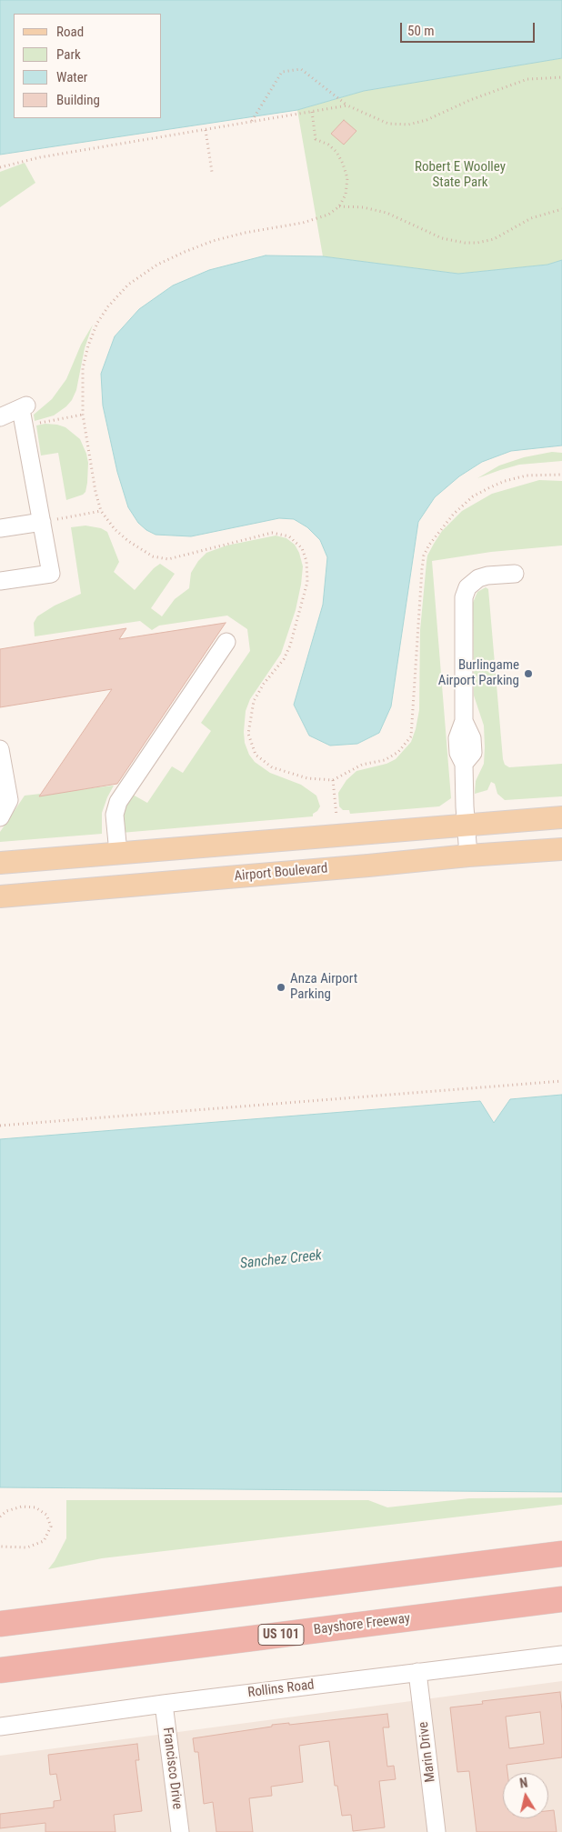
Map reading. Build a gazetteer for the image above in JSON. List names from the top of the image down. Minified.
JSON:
{"streets":{"highway":["Bayshore Freeway","US 101"],"main road":["Airport Boulevard"],"street":["Rollins Road","Marin Drive","Francisco Drive"]},"crossings":[["Rollins Road","Marin Drive"],["Rollins Road","Francisco Drive"]],"water":["Sanchez Creek"],"parks":["Robert E Woolley State Park"],"places":["Burlingame Airport Parking","Anza Airport Parking"],"legend":["Road","Park","Water","Building"],"scale_bar":"50 m","north":"top"}
